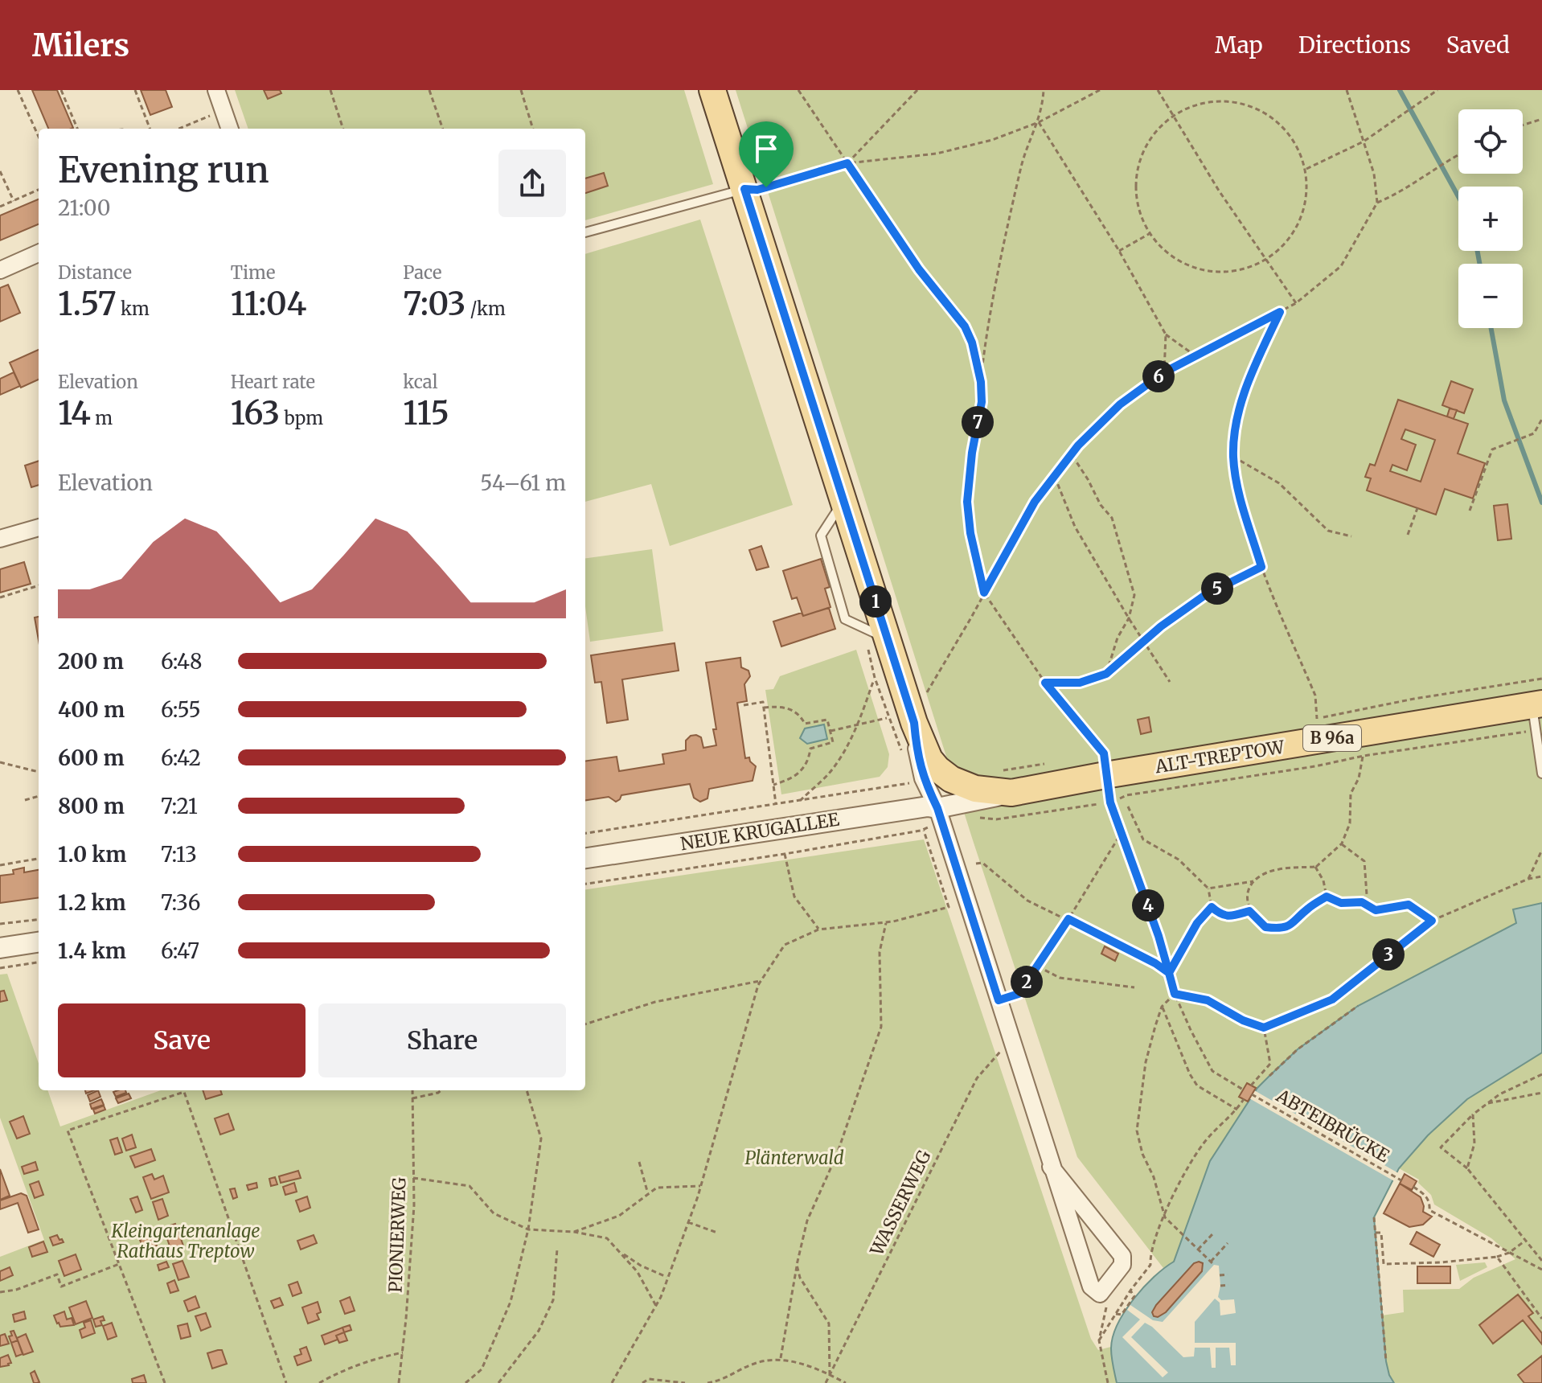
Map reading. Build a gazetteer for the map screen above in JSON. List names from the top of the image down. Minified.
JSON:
{"streets":{"main road":["B 96a","ALT-TREPTOW"],"street":["NEUE KRUGALLEE"],"path":["ABTEIBRÜCKE","WASSERWEG","PIONIERWEG"]},"crossings":[["B 96a","ALT-TREPTOW"],["ALT-TREPTOW","NEUE KRUGALLEE"]],"parks":["Plänterwald","Kleingartenanlage Rathaus Treptow"],"page":{"header":"Milers","nav":["Map","Directions","Saved"],"map_buttons":["+","−"],"heading":["Evening run","21:00"],"stats":[["Distance","1.57 km"],["Time","11:04"],["Pace","7:03 /km"],["Elevation","14 m"],["Heart rate","163 bpm"],["kcal","115"]],"pins":["6","7","5","1","4","3","2"],"chart":["Elevation","54–61 m"],"list":[{"name":"200 m","note":"6:48"},{"name":"400 m","note":"6:55"},{"name":"600 m","note":"6:42"},{"name":"800 m","note":"7:21"},{"name":"1.0 km","note":"7:13"},{"name":"1.2 km","note":"7:36"},{"name":"1.4 km","note":"6:47"}],"buttons":["Save","Share"]}}
